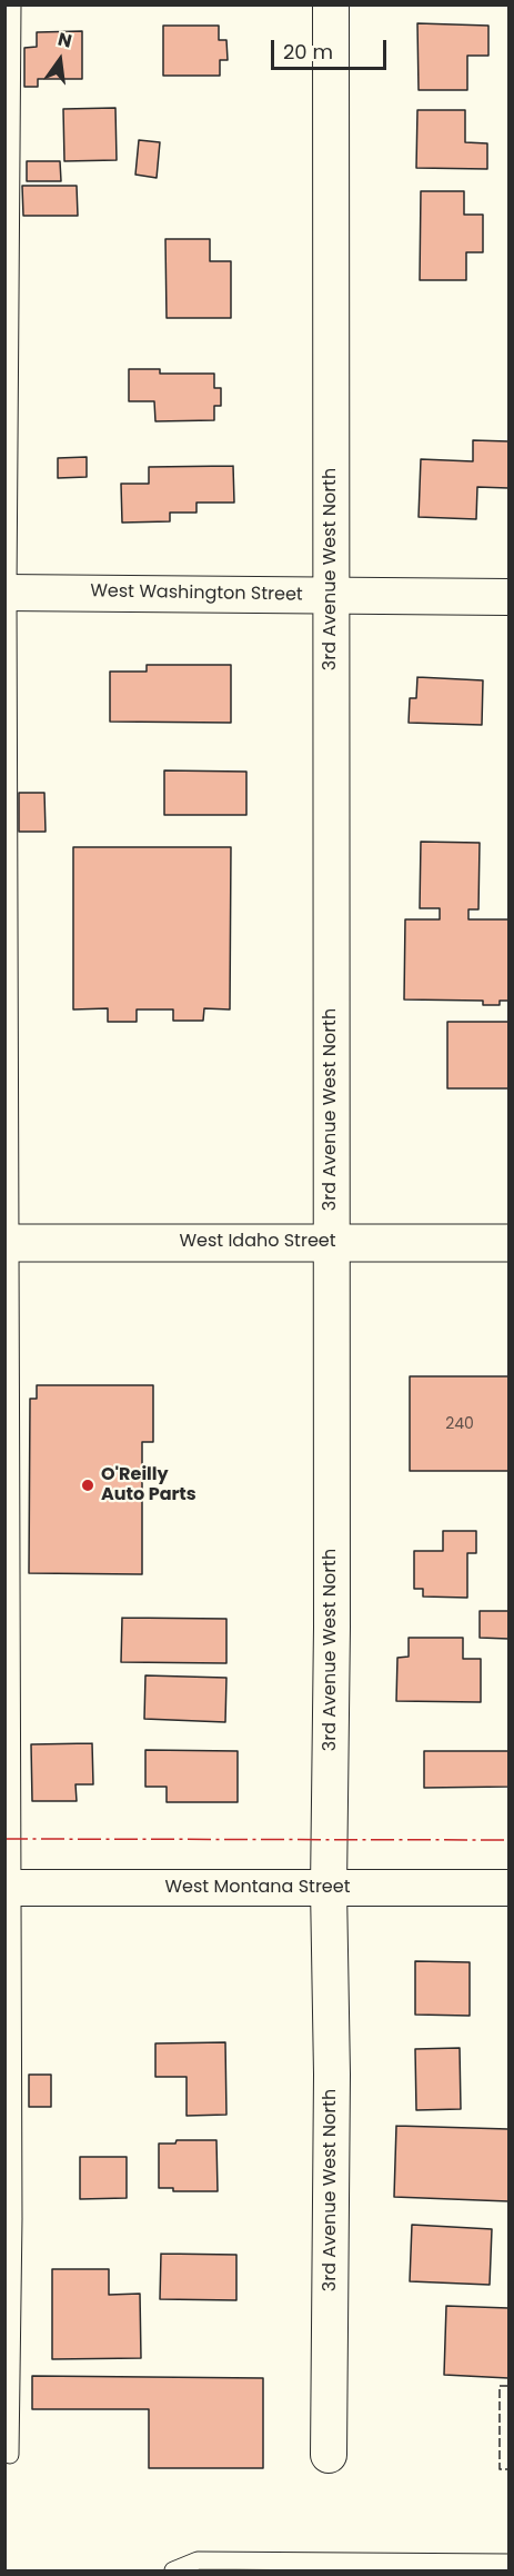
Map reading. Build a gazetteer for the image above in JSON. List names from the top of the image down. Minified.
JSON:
{"streets":{"highway":["West Idaho Street"],"street":["3rd Avenue West North","West Washington Street","West Montana Street"]},"crossings":[["3rd Avenue West North","West Washington Street"],["3rd Avenue West North","West Idaho Street"],["3rd Avenue West North","West Montana Street"]],"places":["O'Reilly Auto Parts"],"house_numbers":["240"],"scale_bar":"20 m","north":"top"}
